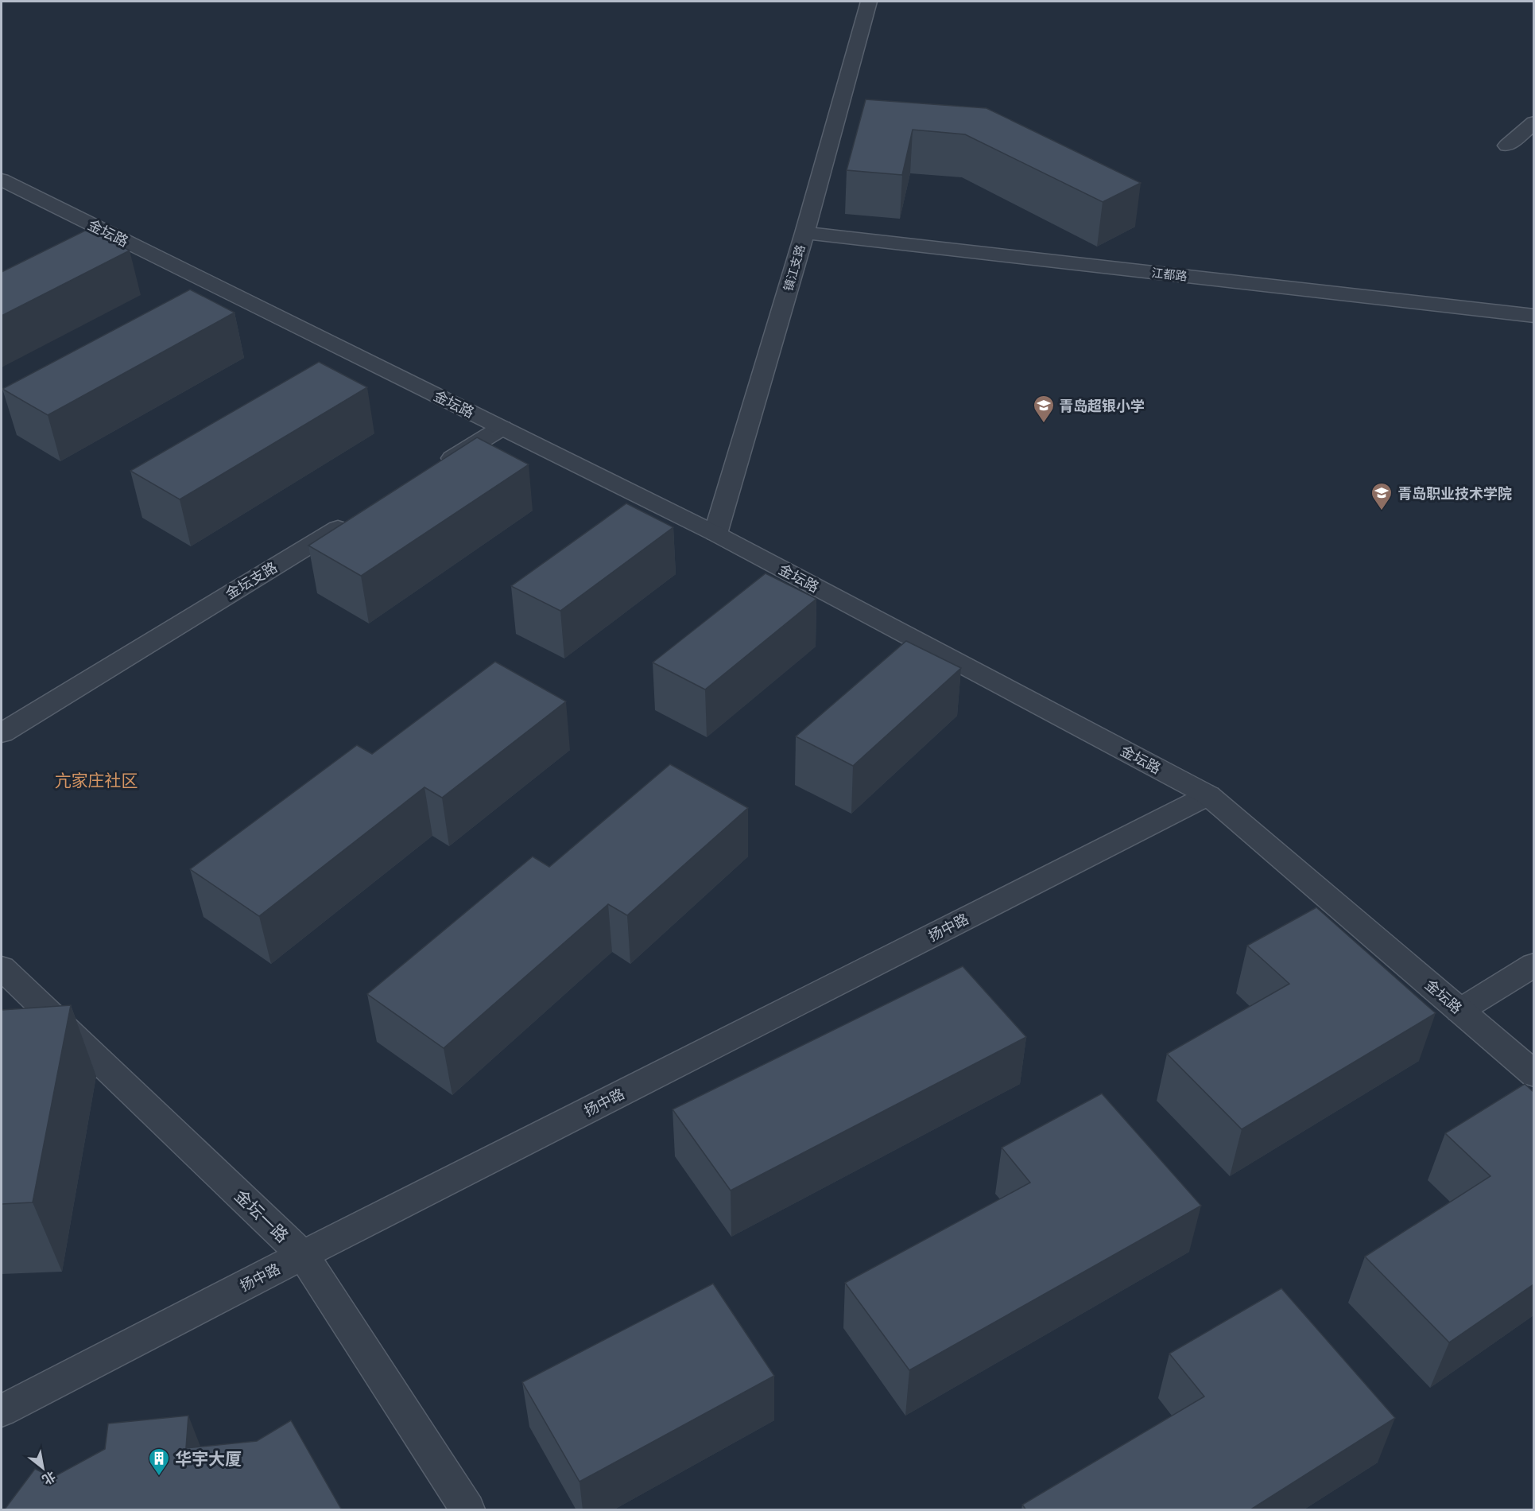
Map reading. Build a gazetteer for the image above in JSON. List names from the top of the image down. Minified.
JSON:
{"streets":{"street":["金坛路","镇江支路","江都路","金坛支路","扬中路","金坛一路"]},"crossings":[["金坛路","镇江支路"],["金坛路","扬中路"],["镇江支路","江都路"],["扬中路","金坛一路"]],"districts":["亢家庄社区"],"places":{"school or university":["青岛超银小学","青岛职业技术学院"],"building":["华宇大厦"]},"north":"bottom right"}
